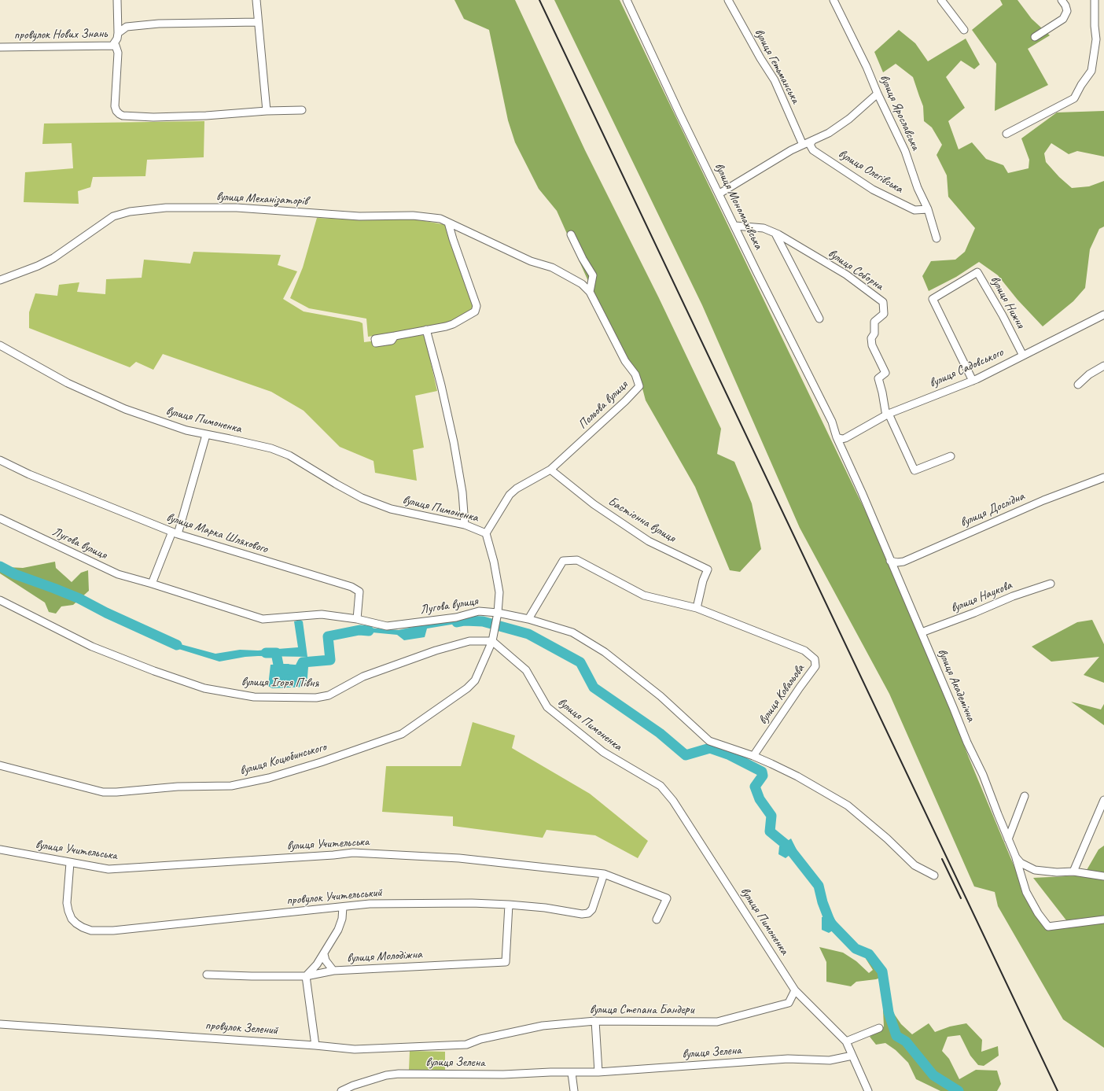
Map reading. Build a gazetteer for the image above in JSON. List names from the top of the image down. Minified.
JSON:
{"streets":{"street":["провулок Нових Знань","вулиця Гетьманська","вулиця Ярославська","вулиця Олегівська","вулиця Механізаторів","вулиця Мономахівська","вулиця Соборна","вулиця Нижня","вулиця Садовського","Польова вулиця","вулиця Пимоненка","вулиця Дослідна","Бастіонна вулиця","вулиця Марка Шляхового","Лугова вулиця","вулиця Наукова","вулиця Ігоря Півня","вулиця Академічна","вулиця Ковальова","вулиця Коцюбинського","вулиця Учительська","провулок Учительський","вулиця Молодіжна","вулиця Степана Бандери","провулок Зелений","вулиця Зелена"]},"crossings":[["вулиця Ярославська","вулиця Олегівська"],["вулиця Механізаторів","Польова вулиця"],["вулиця Мономахівська","вулиця Соборна"],["вулиця Мономахівська","вулиця Садовського"],["вулиця Мономахівська","вулиця Академічна"],["вулиця Соборна","вулиця Садовського"],["вулиця Нижня","вулиця Садовського"],["вулиця Садовського","вулиця Академічна"],["Польова вулиця","вулиця Пимоненка"],["Польова вулиця","Бастіонна вулиця"],["вулиця Пимоненка","Лугова вулиця"],["вулиця Пимоненка","вулиця Ігоря Півня"],["вулиця Пимоненка","вулиця Коцюбинського"],["вулиця Пимоненка","вулиця Степана Бандери"],["вулиця Пимоненка","вулиця Зелена"],["вулиця Дослідна","вулиця Академічна"],["Бастіонна вулиця","вулиця Ковальова"],["вулиця Марка Шляхового","Лугова вулиця"],["вулиця Наукова","вулиця Академічна"],["вулиця Ігоря Півня","вулиця Коцюбинського"],["вулиця Учительська","провулок Учительський"],["провулок Учительський","вулиця Молодіжна"],["вулиця Степана Бандери","провулок Зелений"]]}
